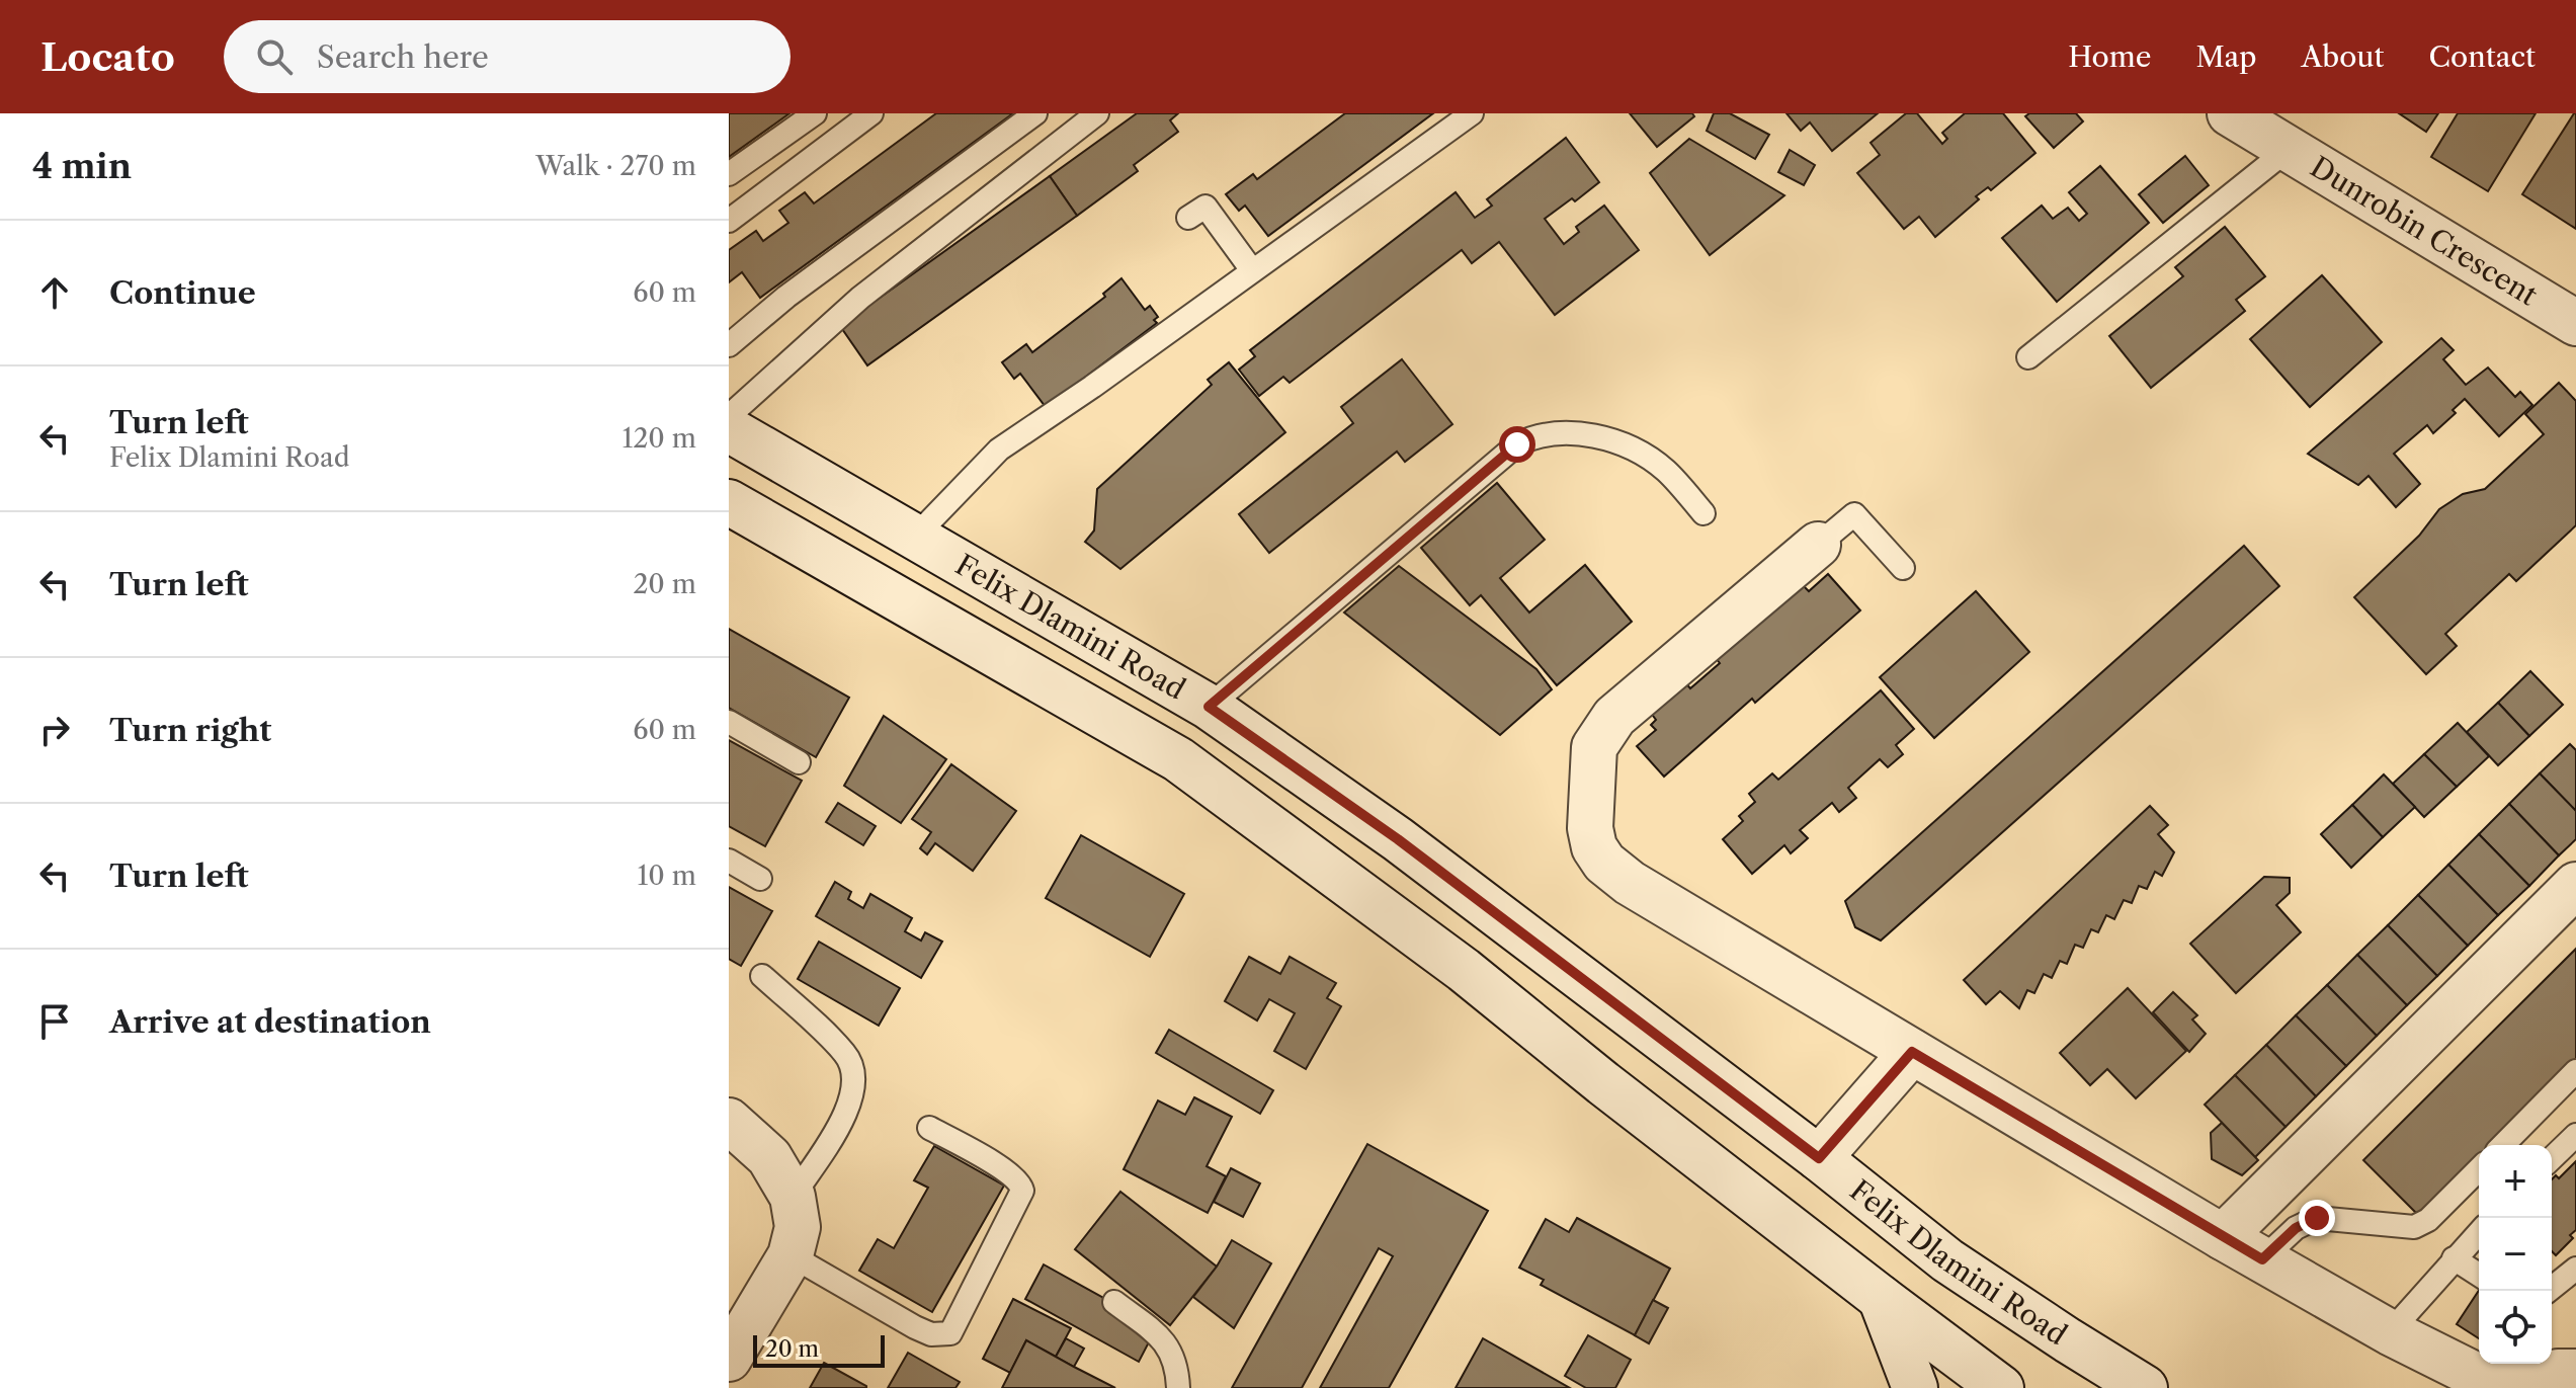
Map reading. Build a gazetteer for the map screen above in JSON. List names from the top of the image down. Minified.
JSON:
{"streets":{"main road":["Dunrobin Crescent","Felix Dlamini Road"]},"scale_bar":"20 m","page":{"header":"Locato","search":"Search here","nav":["Home","Map","About","Contact"],"heading":["4 min","Walk · 270 m"],"list":[["Continue","60 m"],["Turn left","Felix Dlamini Road","120 m"],["Turn left","20 m"],["Turn right","60 m"],["Turn left","10 m"],"Arrive at destination"],"map_buttons":["+","−"],"scale":"20 m"}}
